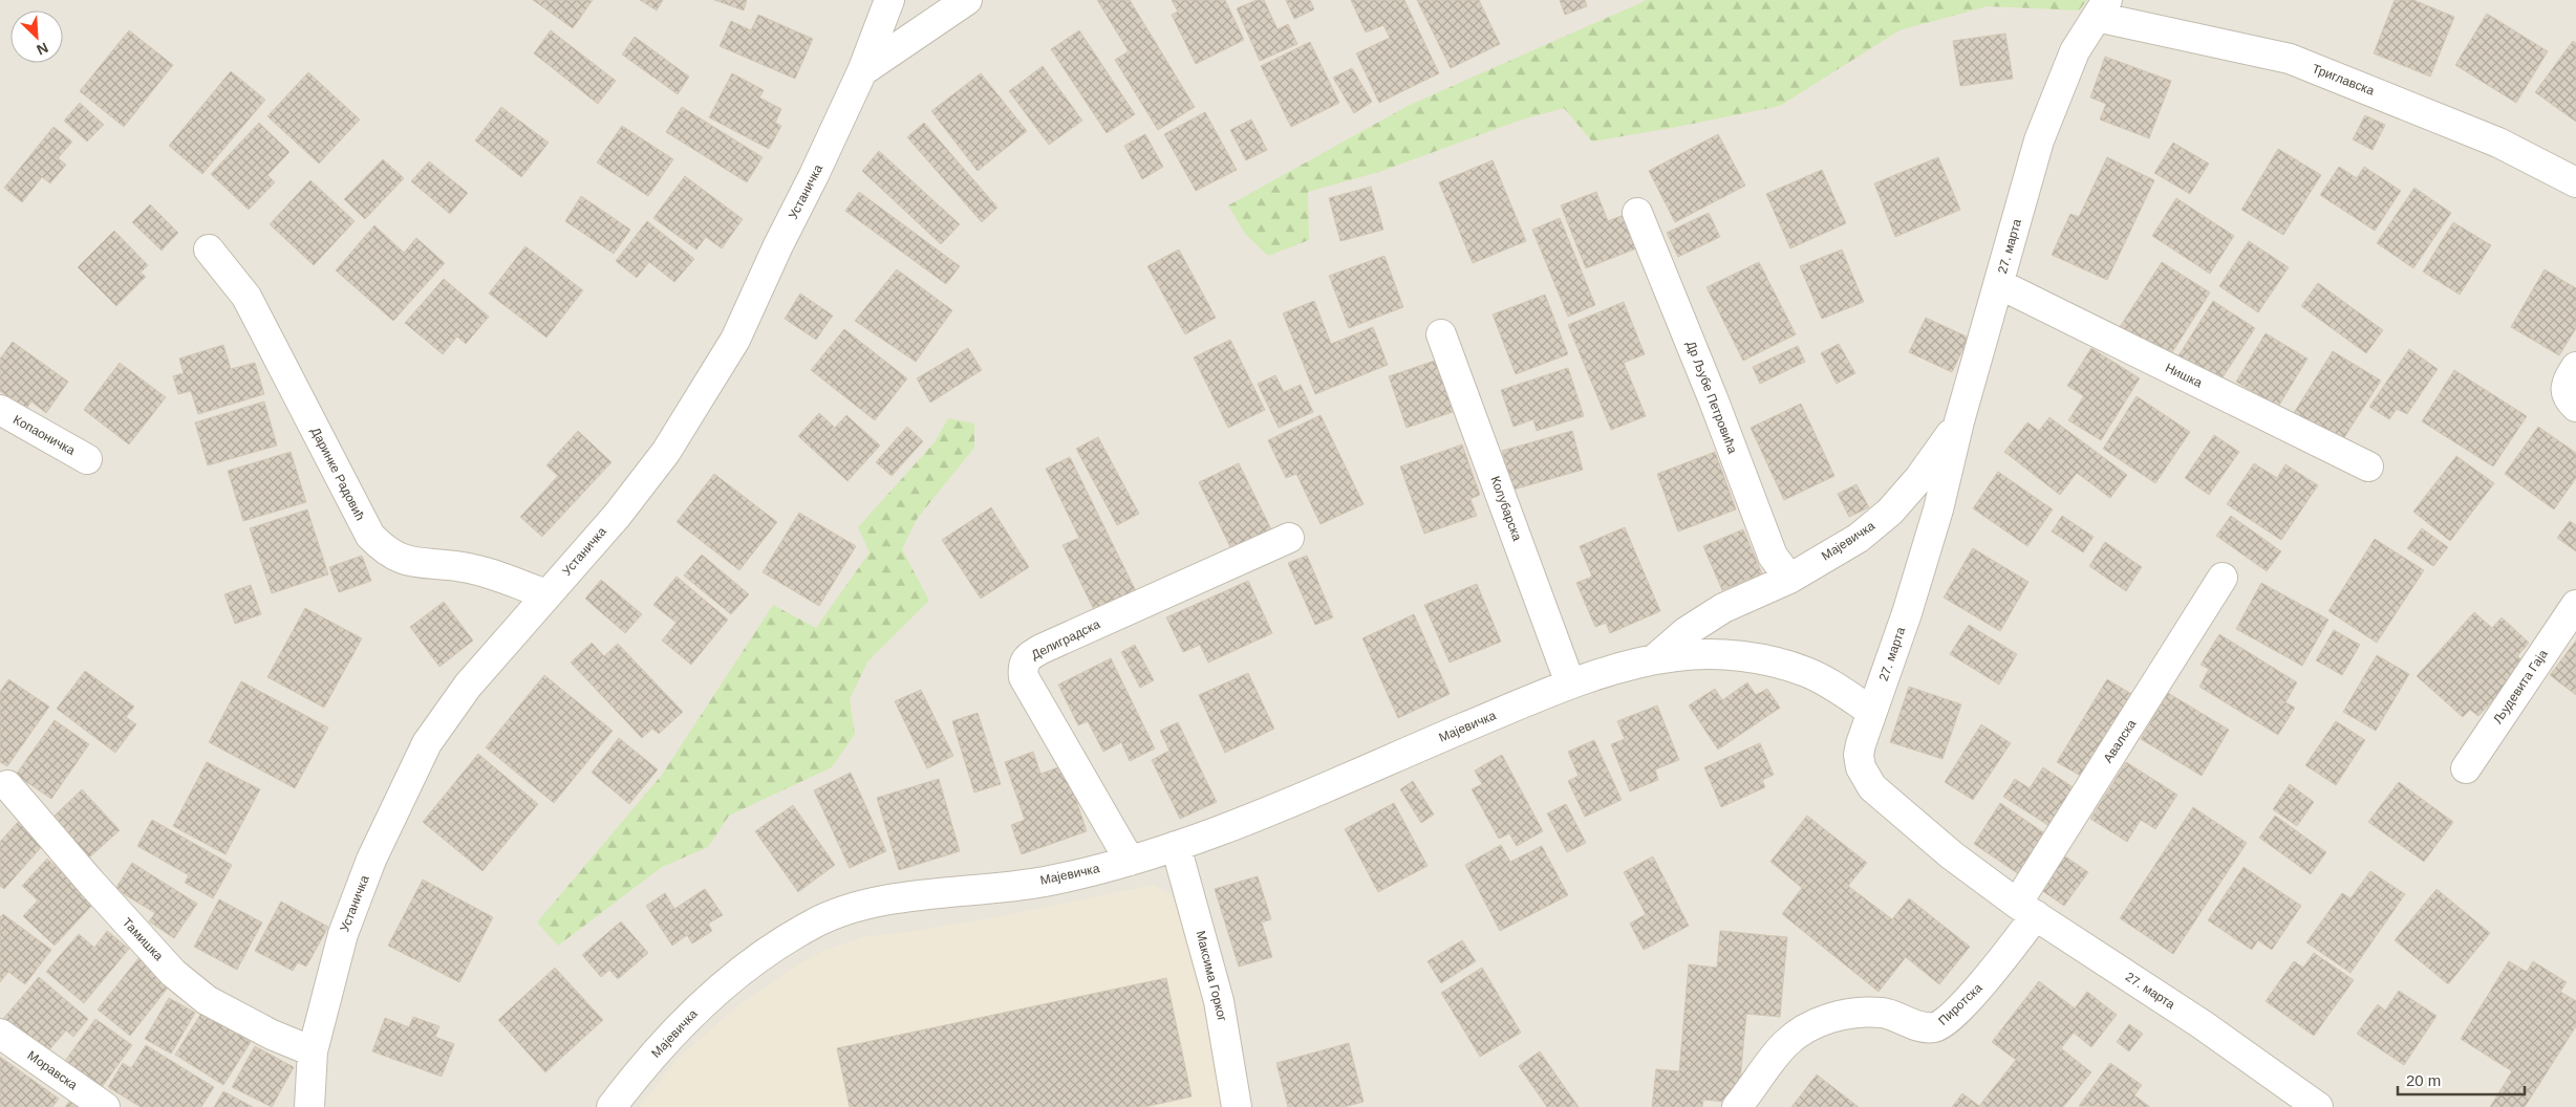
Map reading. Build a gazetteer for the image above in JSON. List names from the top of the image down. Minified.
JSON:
{"streets":{"street":["Триглавска","Устаничка","27. марта","Нишка","Др Љубе Петровића","Копаоничка","Даринке Радовић","Колубарска","Мајевичка","Делиградска","Људевита Гаја","Авалска","Тамишка","Максима Горког","Пиротска","Моравска"]},"crossings":[["Триглавска","27. марта"],["Устаничка","Даринке Радовић"],["Устаничка","Тамишка"],["27. марта","Нишка"],["27. марта","Мајевичка"],["27. марта","Авалска"],["27. марта","Пиротска"],["Др Љубе Петровића","Мајевичка"],["Колубарска","Мајевичка"],["Мајевичка","Делиградска"],["Мајевичка","Максима Горког"],["Авалска","Пиротска"]],"scale_bar":"20 m","north":"bottom right"}
